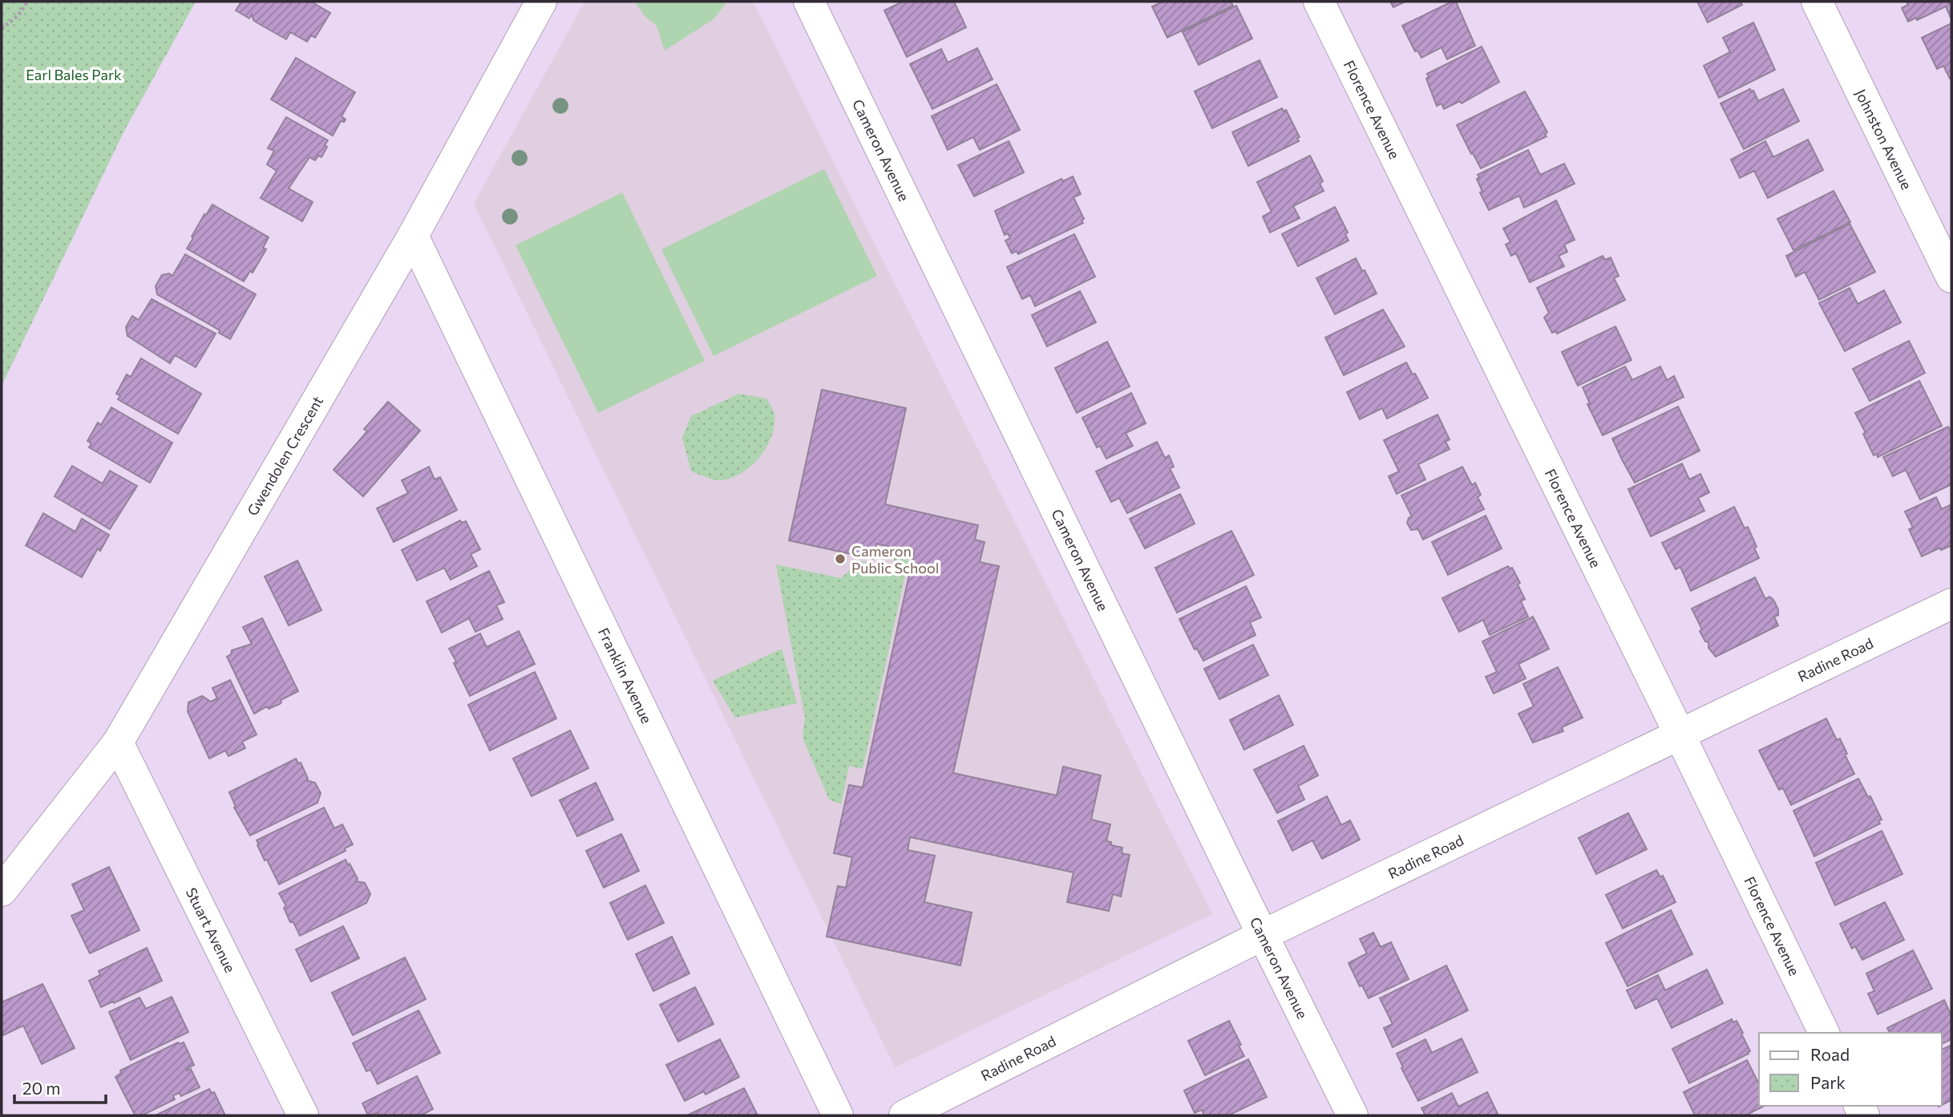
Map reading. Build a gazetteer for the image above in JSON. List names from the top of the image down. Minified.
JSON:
{"streets":{"street":["Florence Avenue","Johnston Avenue","Cameron Avenue","Gwendolen Crescent","Radine Road","Franklin Avenue","Stuart Avenue"]},"crossings":[["Florence Avenue","Radine Road"],["Cameron Avenue","Radine Road"],["Gwendolen Crescent","Franklin Avenue"],["Gwendolen Crescent","Stuart Avenue"]],"parks":["Earl Bales Park"],"places":["Cameron Public School"],"legend":["Road","Park"],"scale_bar":"20 m"}
